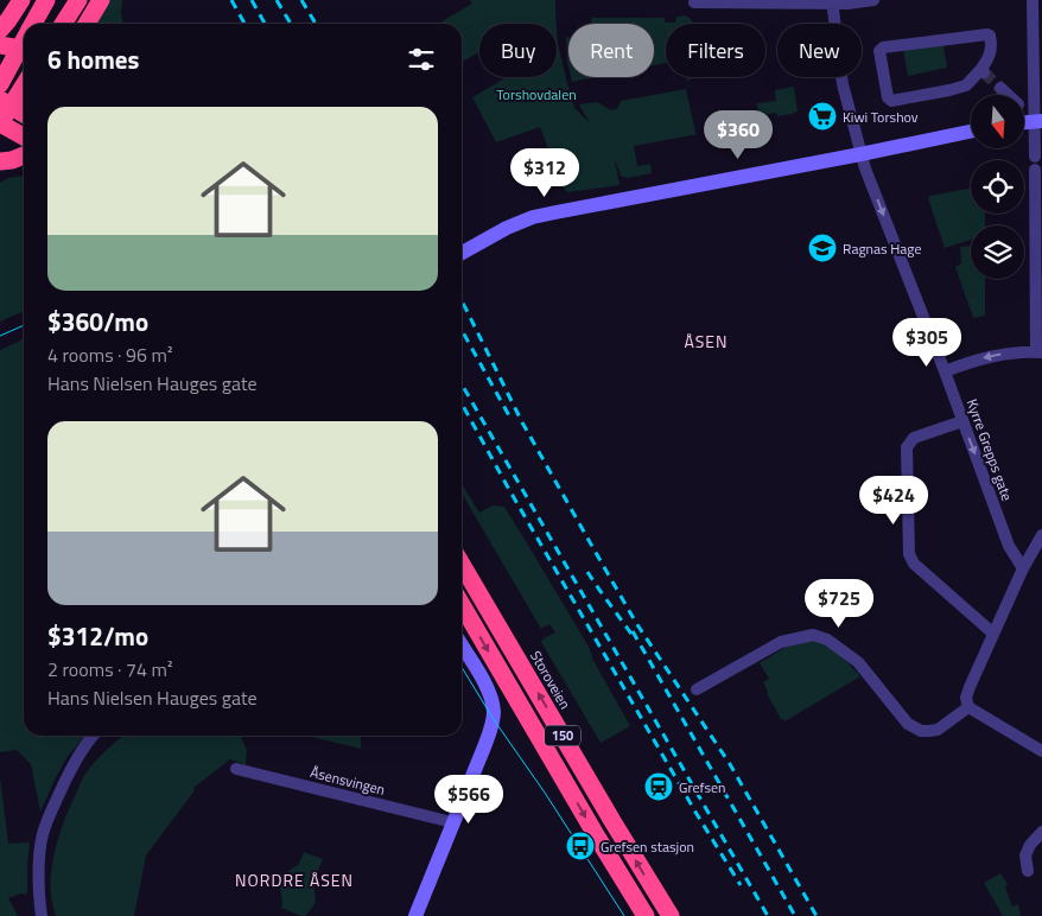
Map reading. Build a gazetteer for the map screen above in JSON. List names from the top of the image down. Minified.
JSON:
{"streets":{"highway":["Storoveien","150"],"street":["Kyrre Grepps gate","Åsensvingen"]},"one_way":["Kyrre Grepps gate"],"districts":["ÅSEN","NORDRE ÅSEN"],"parks":["Torshovdalen"],"places":{"supermarket":["Kiwi Torshov"],"school or university":["Ragnas Hage"],"station":["Grefsen"],"bus stop":["Grefsen stasjon"]},"north":"bottom","page":{"chip":["Buy","Rent","Filters","New"],"heading":"6 homes","list":[{"name":"$360/mo","note":"4 rooms · 96 m² · Hans Nielsen Hauges gate"},{"name":"$312/mo","note":"2 rooms · 74 m² · Hans Nielsen Hauges gate"}],"price":["$360","$312","$305","$424","$725","$566"]}}
